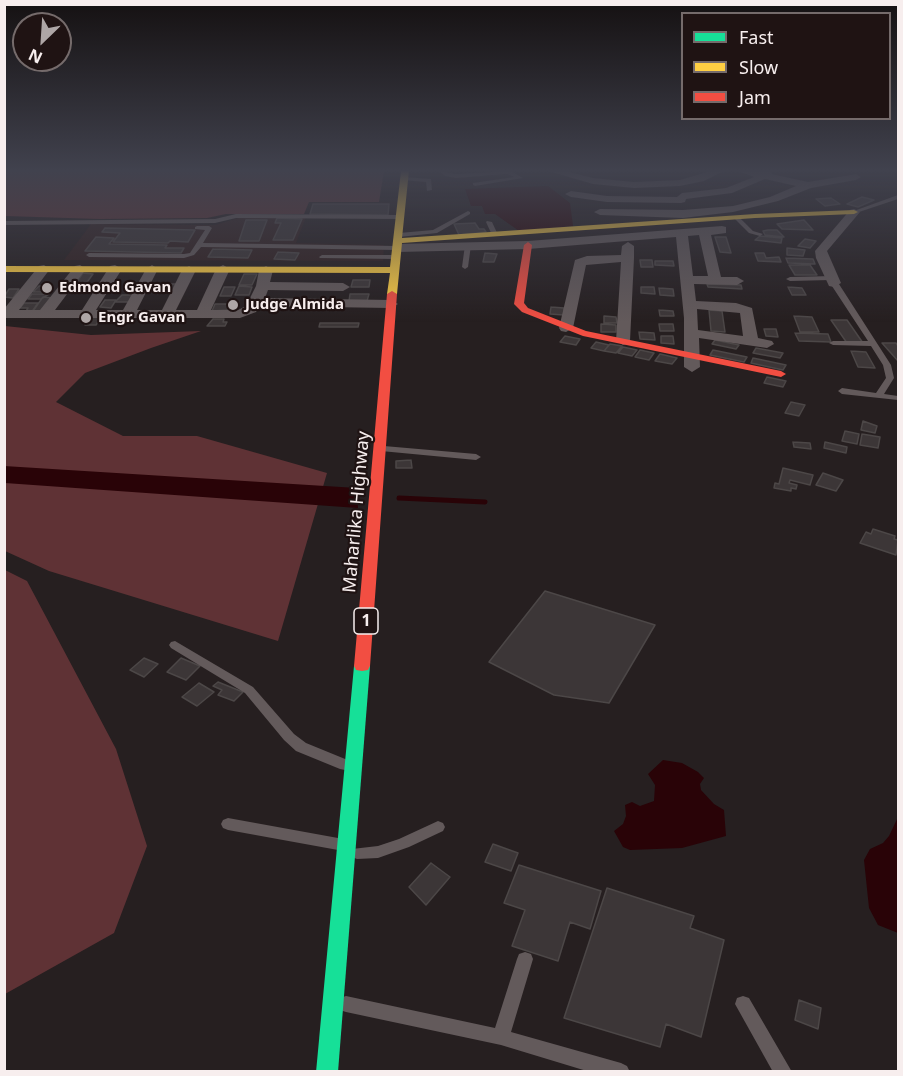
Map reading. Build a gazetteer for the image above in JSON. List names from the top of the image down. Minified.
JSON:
{"streets":{"main road":["Maharlika Highway","1"]},"places":["Edmond Gavan","Judge Almida","Engr. Gavan"],"legend":["Fast","Slow","Jam"],"north":"bottom left"}
